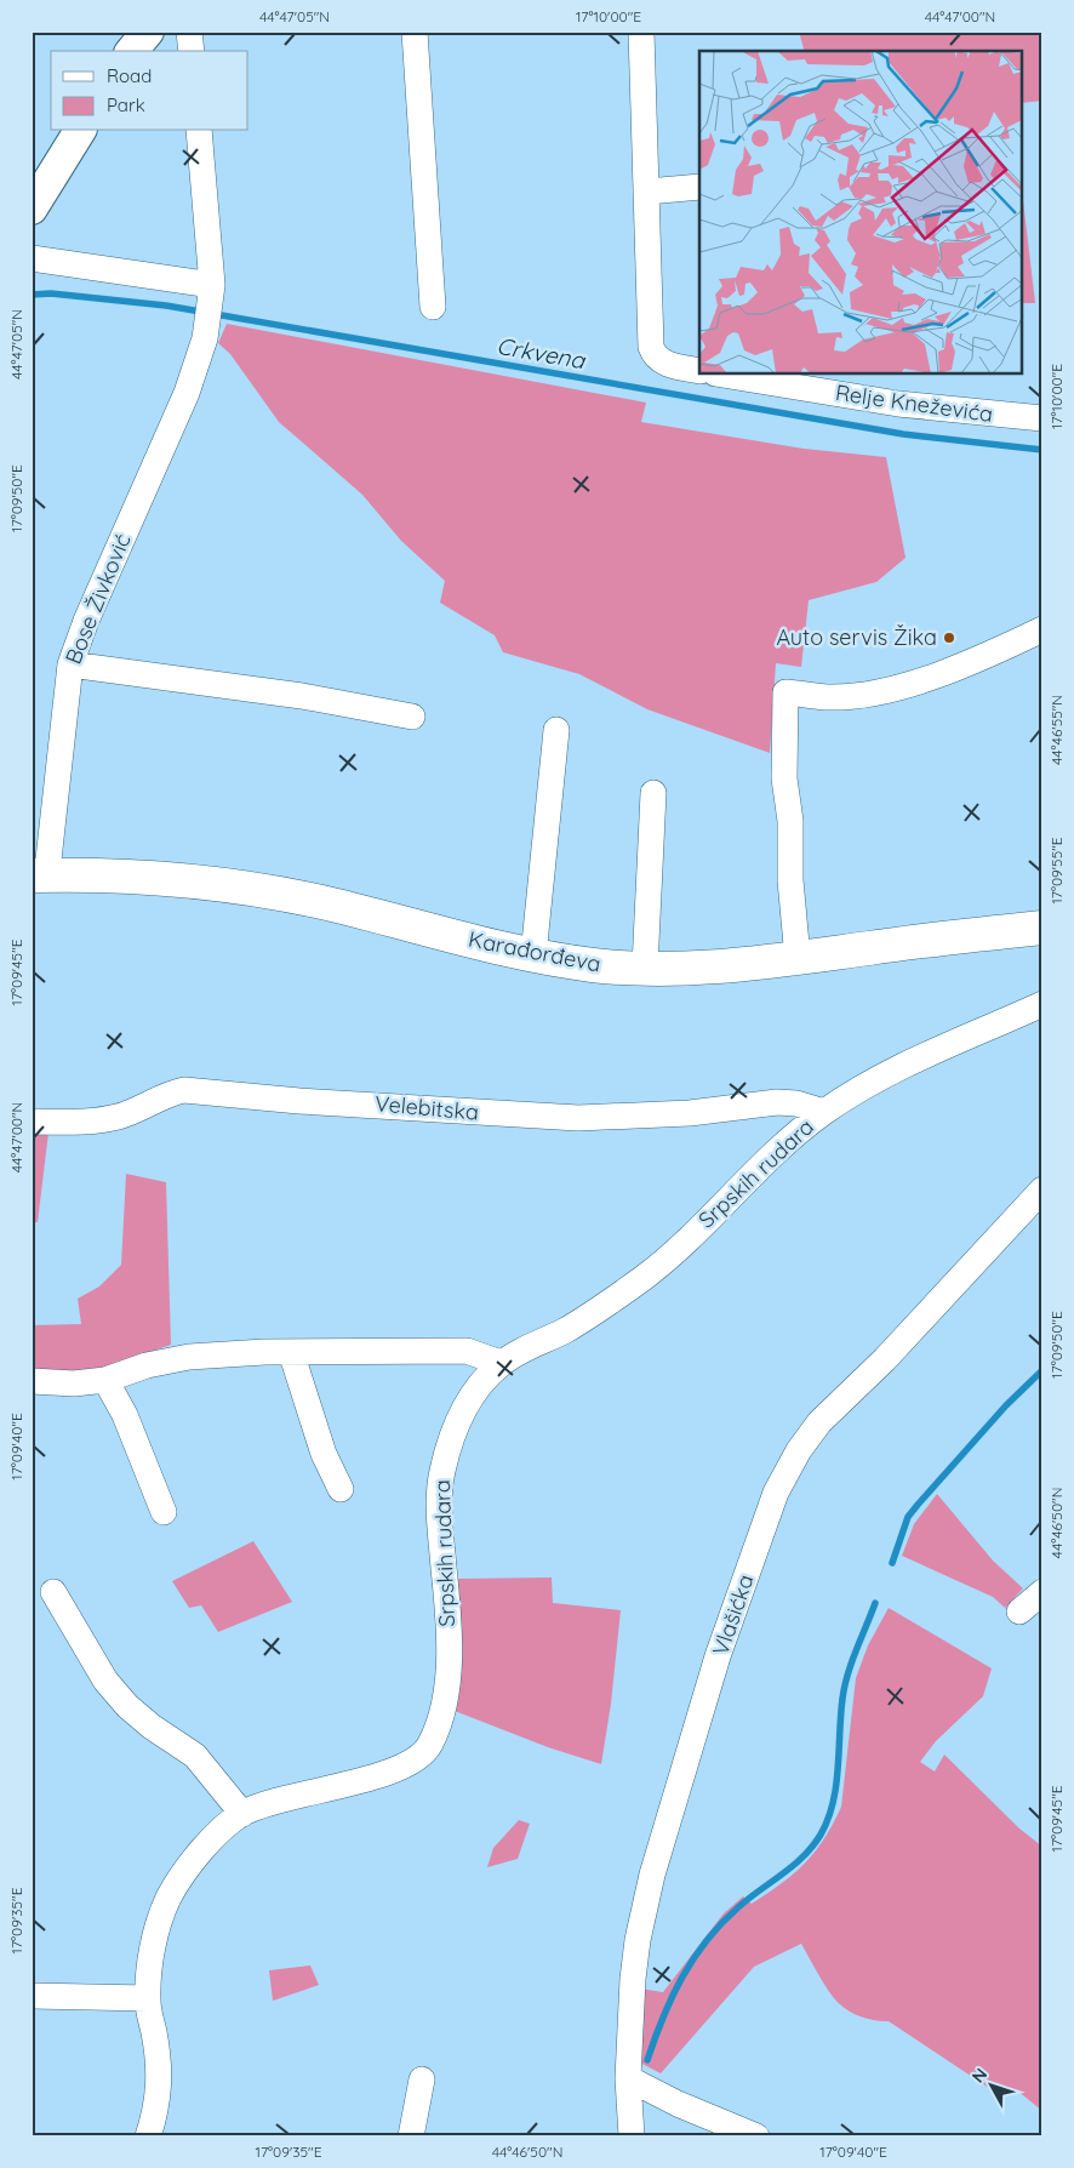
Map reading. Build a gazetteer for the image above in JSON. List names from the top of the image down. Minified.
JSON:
{"streets":{"main road":["Karađorđeva"],"street":["Relje Kneževića","Bose Živković","Velebitska","Srpskih rudara","Vlašićka"]},"crossings":[["Bose Živković","Karađorđeva"],["Velebitska","Srpskih rudara"]],"water":["Crkvena"],"places":["Auto servis Žika"],"legend":["Road","Park"],"north":"top left","coordinates":["44°47'05\"N","17°10'00\"E","44°47'00\"N","17°09'50\"E","44°46'55\"N","17°09'55\"E","17°09'45\"E","17°09'40\"E","44°46'50\"N","17°09'35\"E"]}
